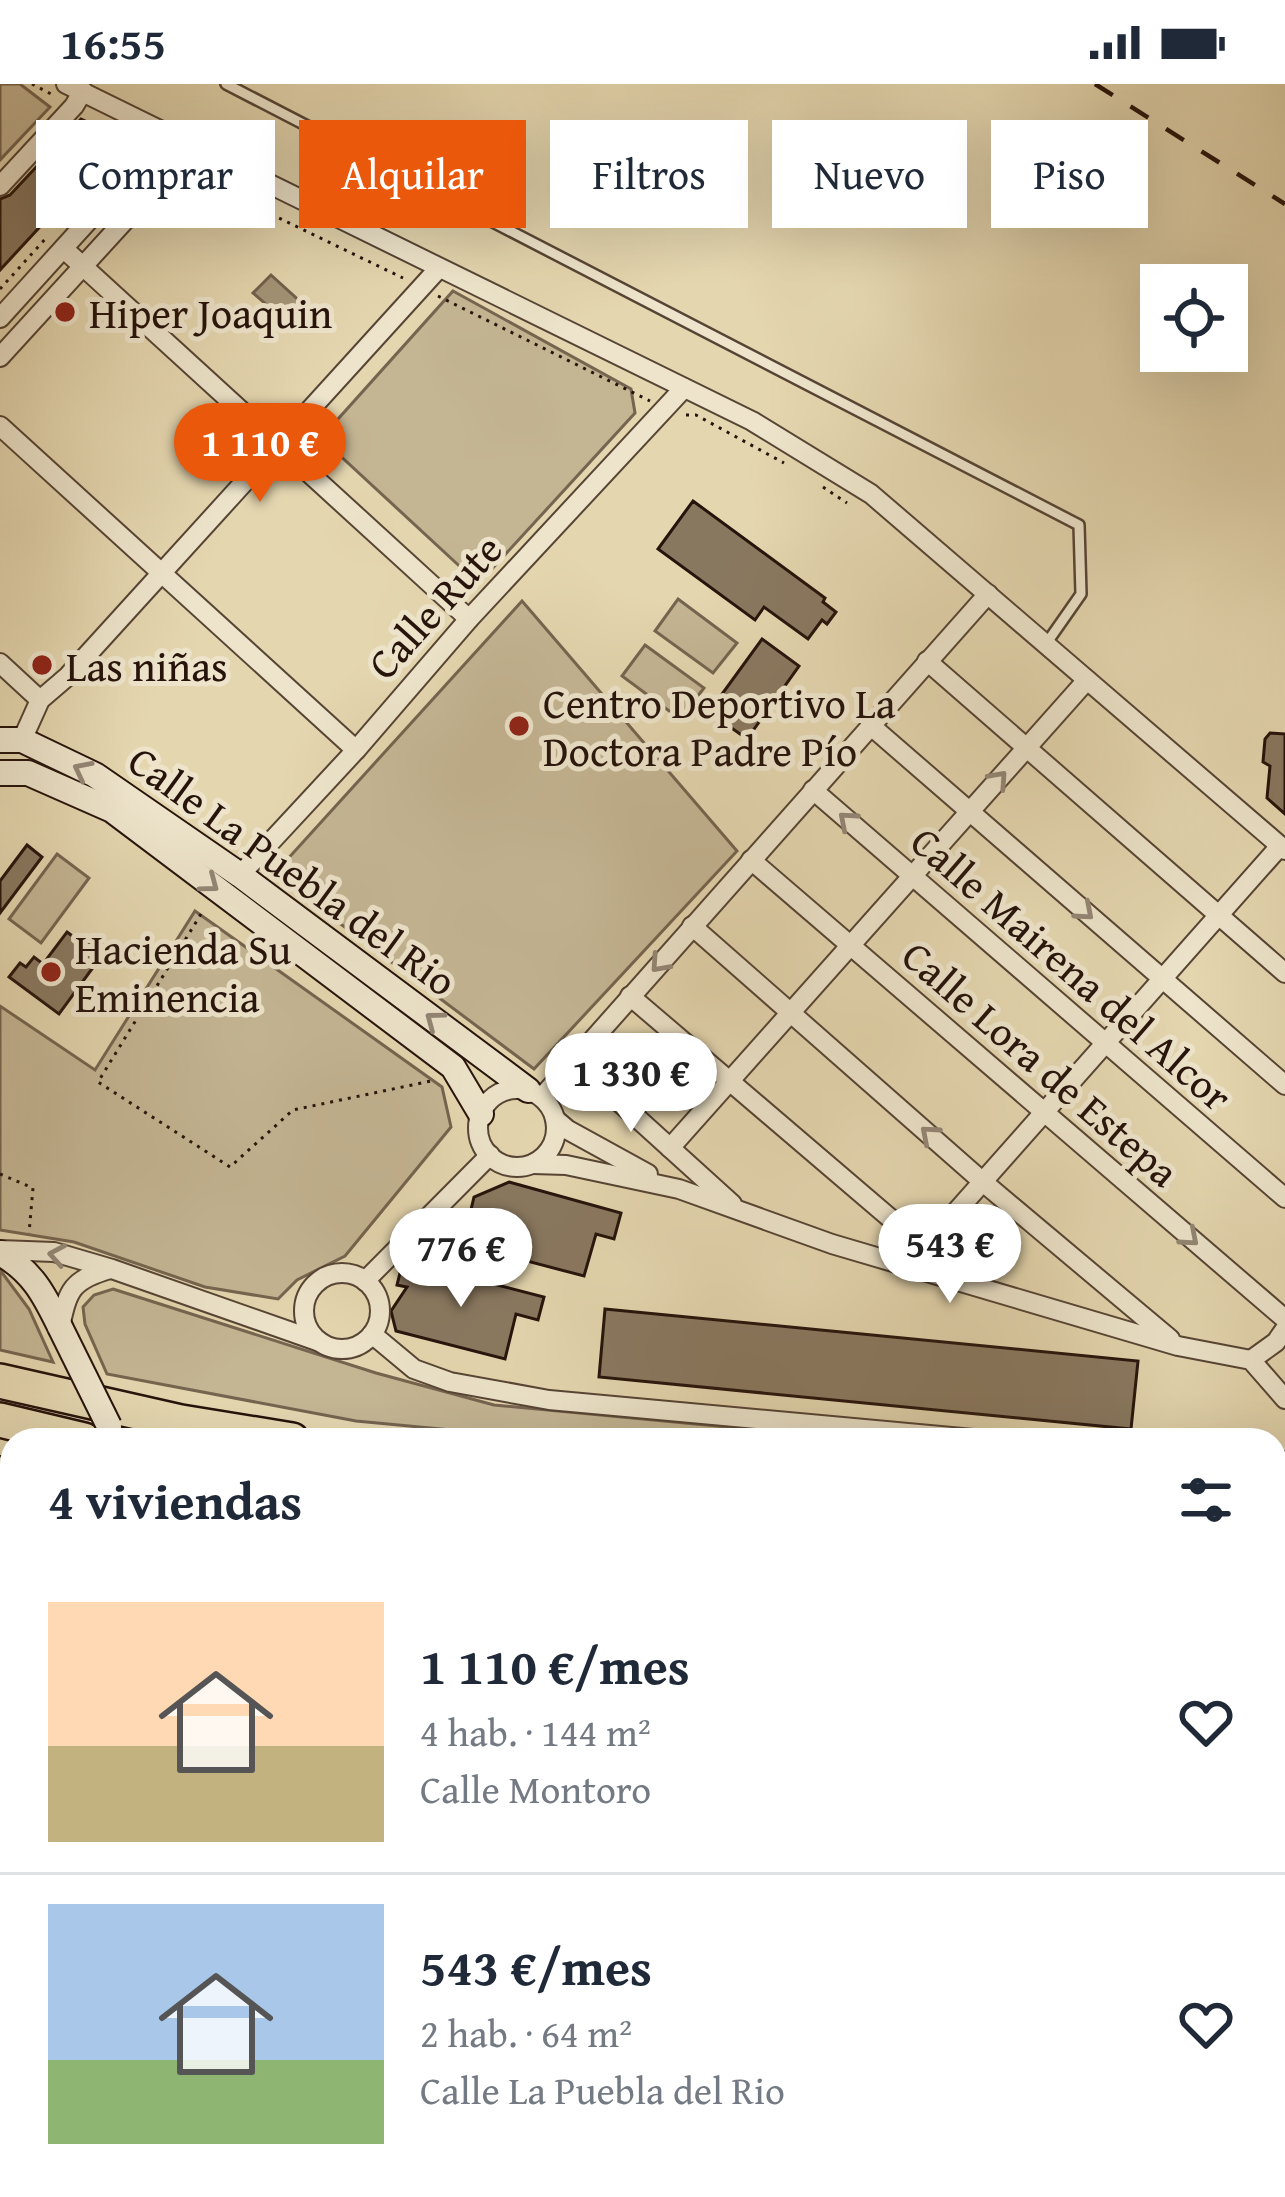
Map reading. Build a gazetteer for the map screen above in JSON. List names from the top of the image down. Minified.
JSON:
{"streets":{"street":["Calle Rute","Calle La Puebla del Rio","Calle Mairena del Alcor","Calle Lora de Estepa"]},"crossings":[["Calle Rute","Calle La Puebla del Rio"]],"places":["Hiper Joaquin","Las niñas","Centro Deportivo La Doctora Padre Pío","Hacienda Su Eminencia"],"page":{"status":"16:55","chip":["Comprar","Alquilar","Filtros","Nuevo","Piso"],"price":["1 110 €","1 330 €","543 €","776 €"],"heading":"4 viviendas","list":[{"name":"1 110 €/mes","note":"4 hab. · 144 m² · Calle Montoro"},{"name":"543 €/mes","note":"2 hab. · 64 m² · Calle La Puebla del Rio"}]}}
